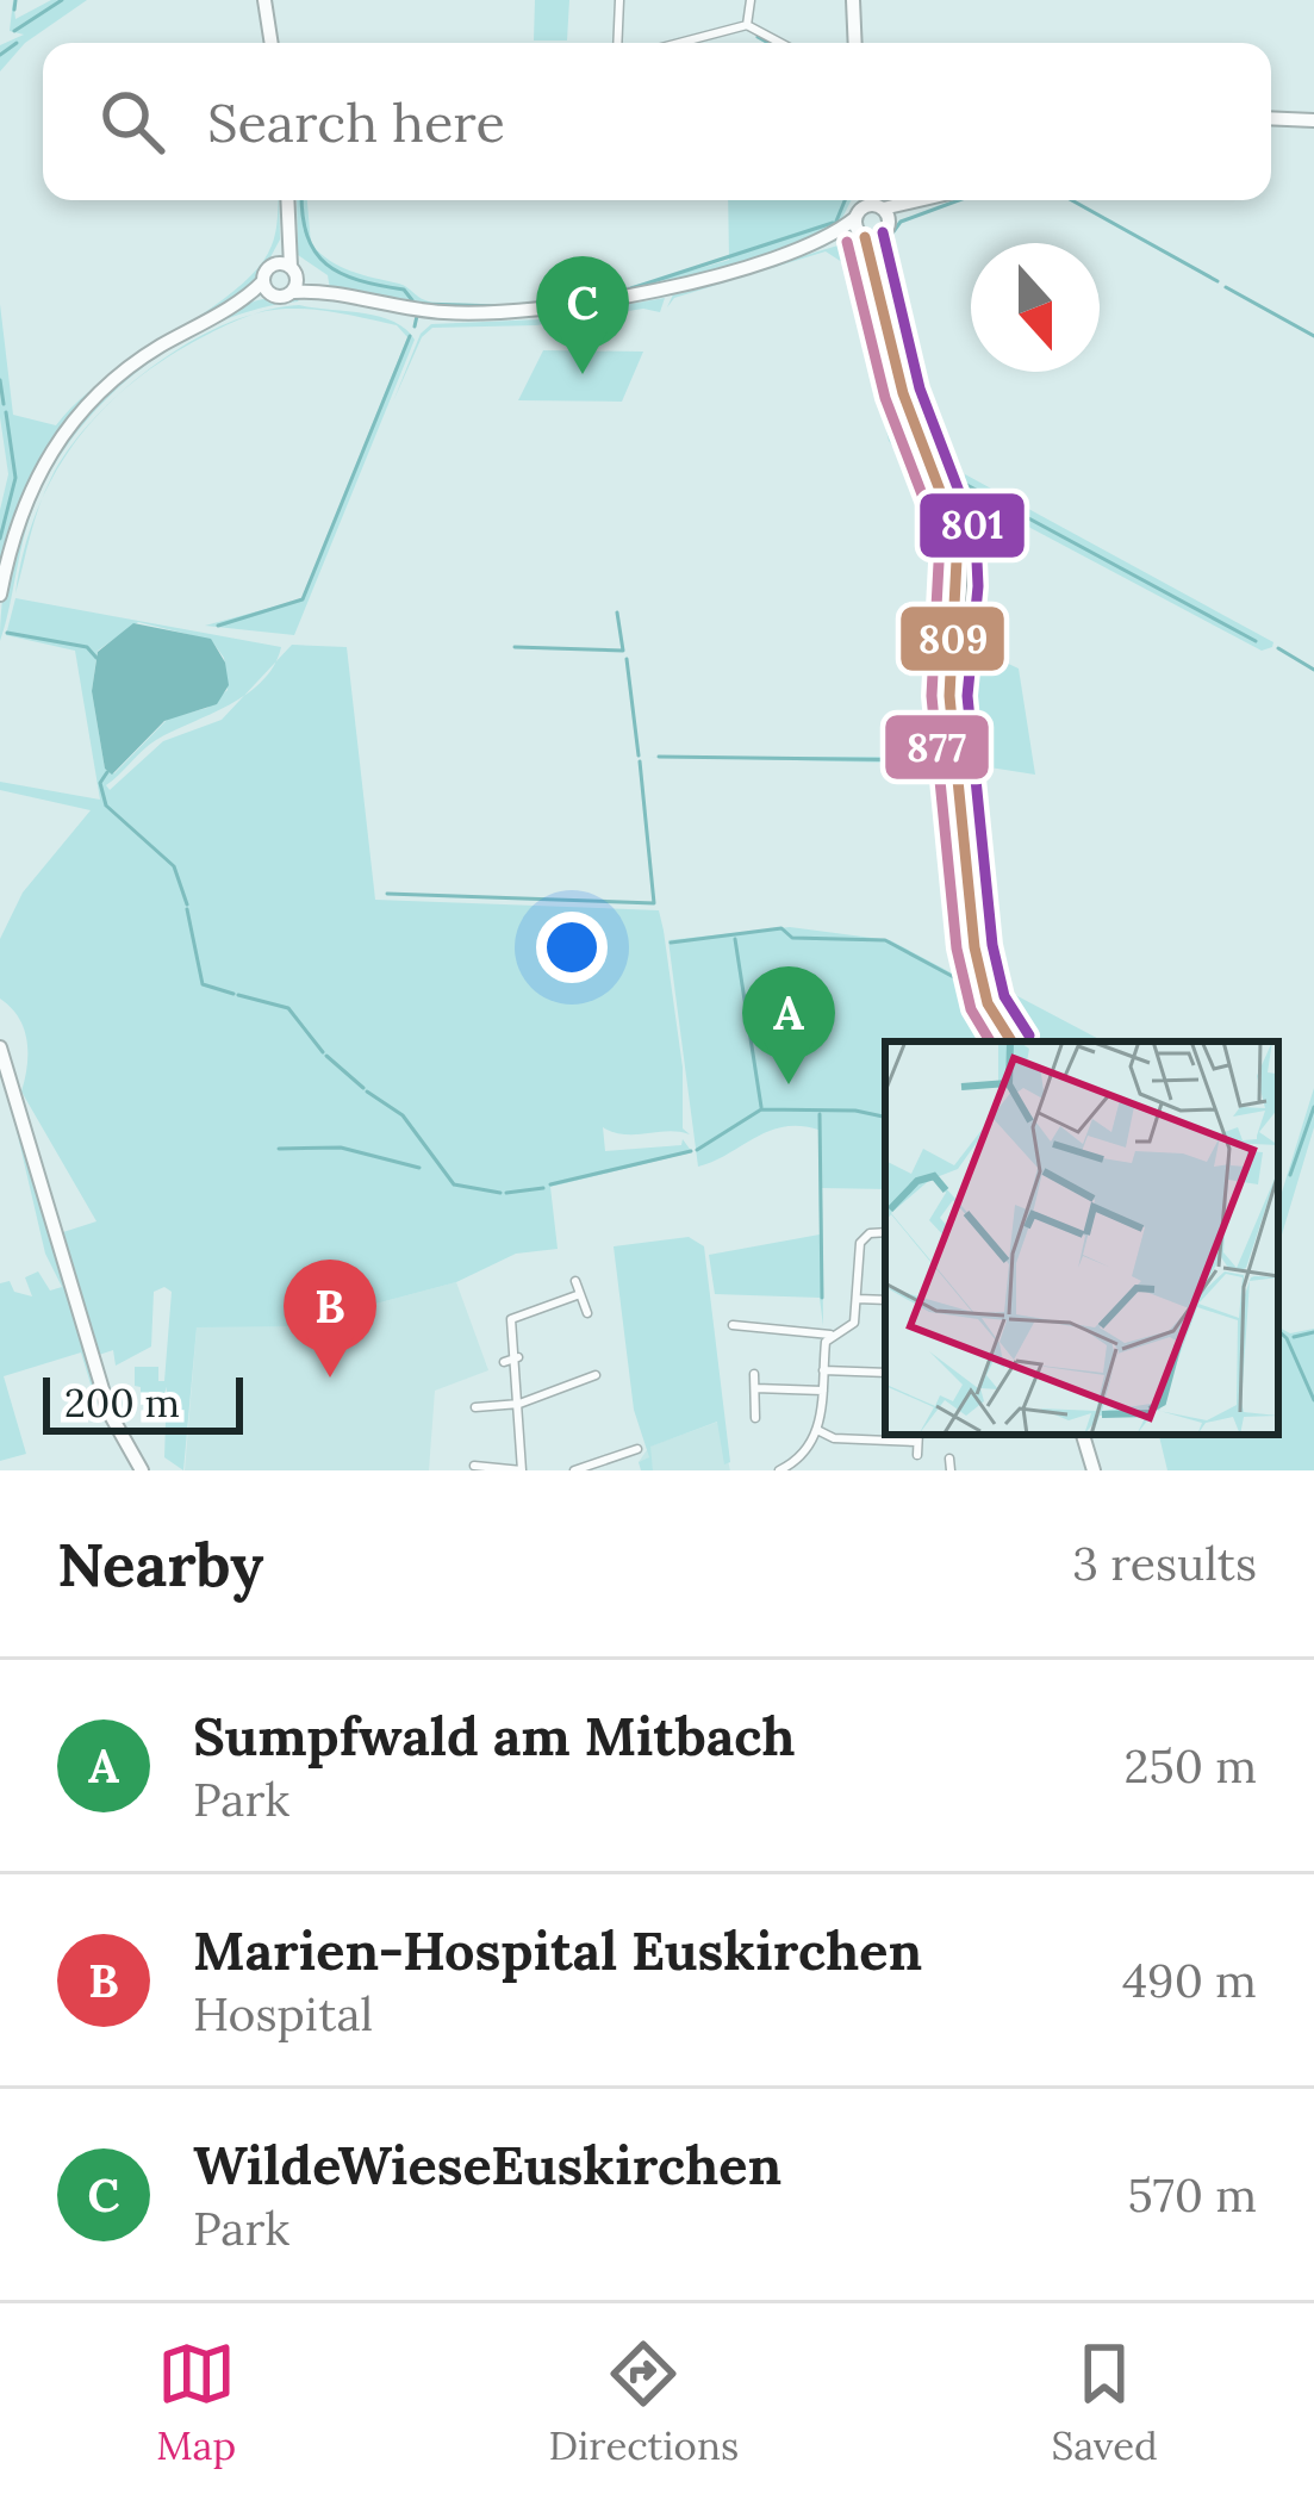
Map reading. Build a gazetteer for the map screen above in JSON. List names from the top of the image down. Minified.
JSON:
{"lines":["transit line 801","transit line 809","transit line 877"],"scale_bar":"200 m","north":"bottom","page":{"search":"Search here","pins":["C","A","B"],"scale":"200 m","heading":["Nearby","3 results"],"list":[{"mark":"A","name":"Sumpfwald am Mitbach","note":"Park","value":"250 m"},{"mark":"B","name":"Marien-Hospital Euskirchen","note":"Hospital","value":"490 m"},{"mark":"C","name":"WildeWieseEuskirchen","note":"Park","value":"570 m"}],"nav":["Map","Directions","Saved"]}}
